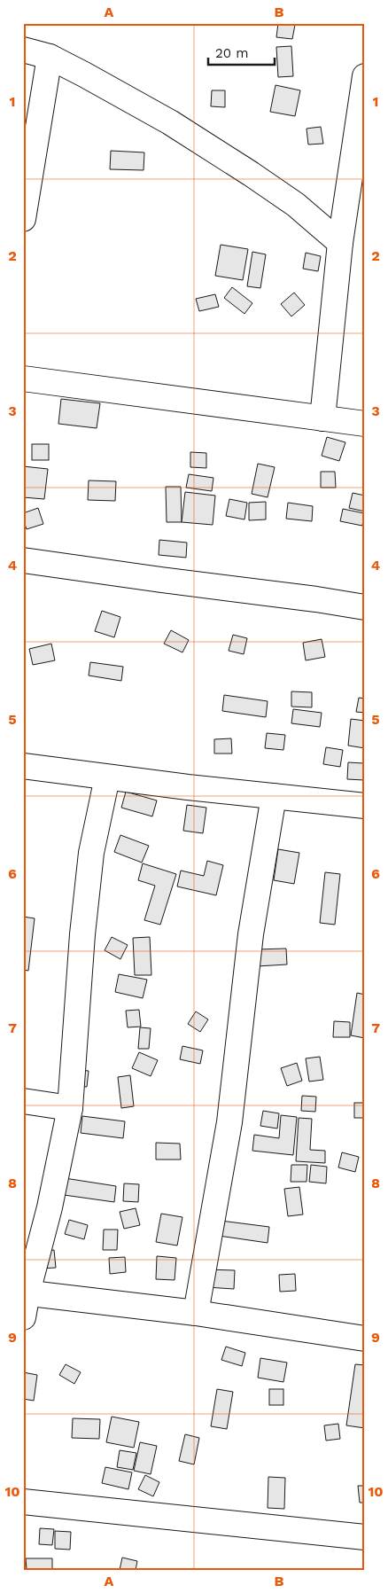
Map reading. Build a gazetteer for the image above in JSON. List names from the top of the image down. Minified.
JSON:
{"scale_bar":"20 m","grid":{"columns":["A","B"],"rows":["1","2","3","4","5","6","7","8","9","10"]}}
